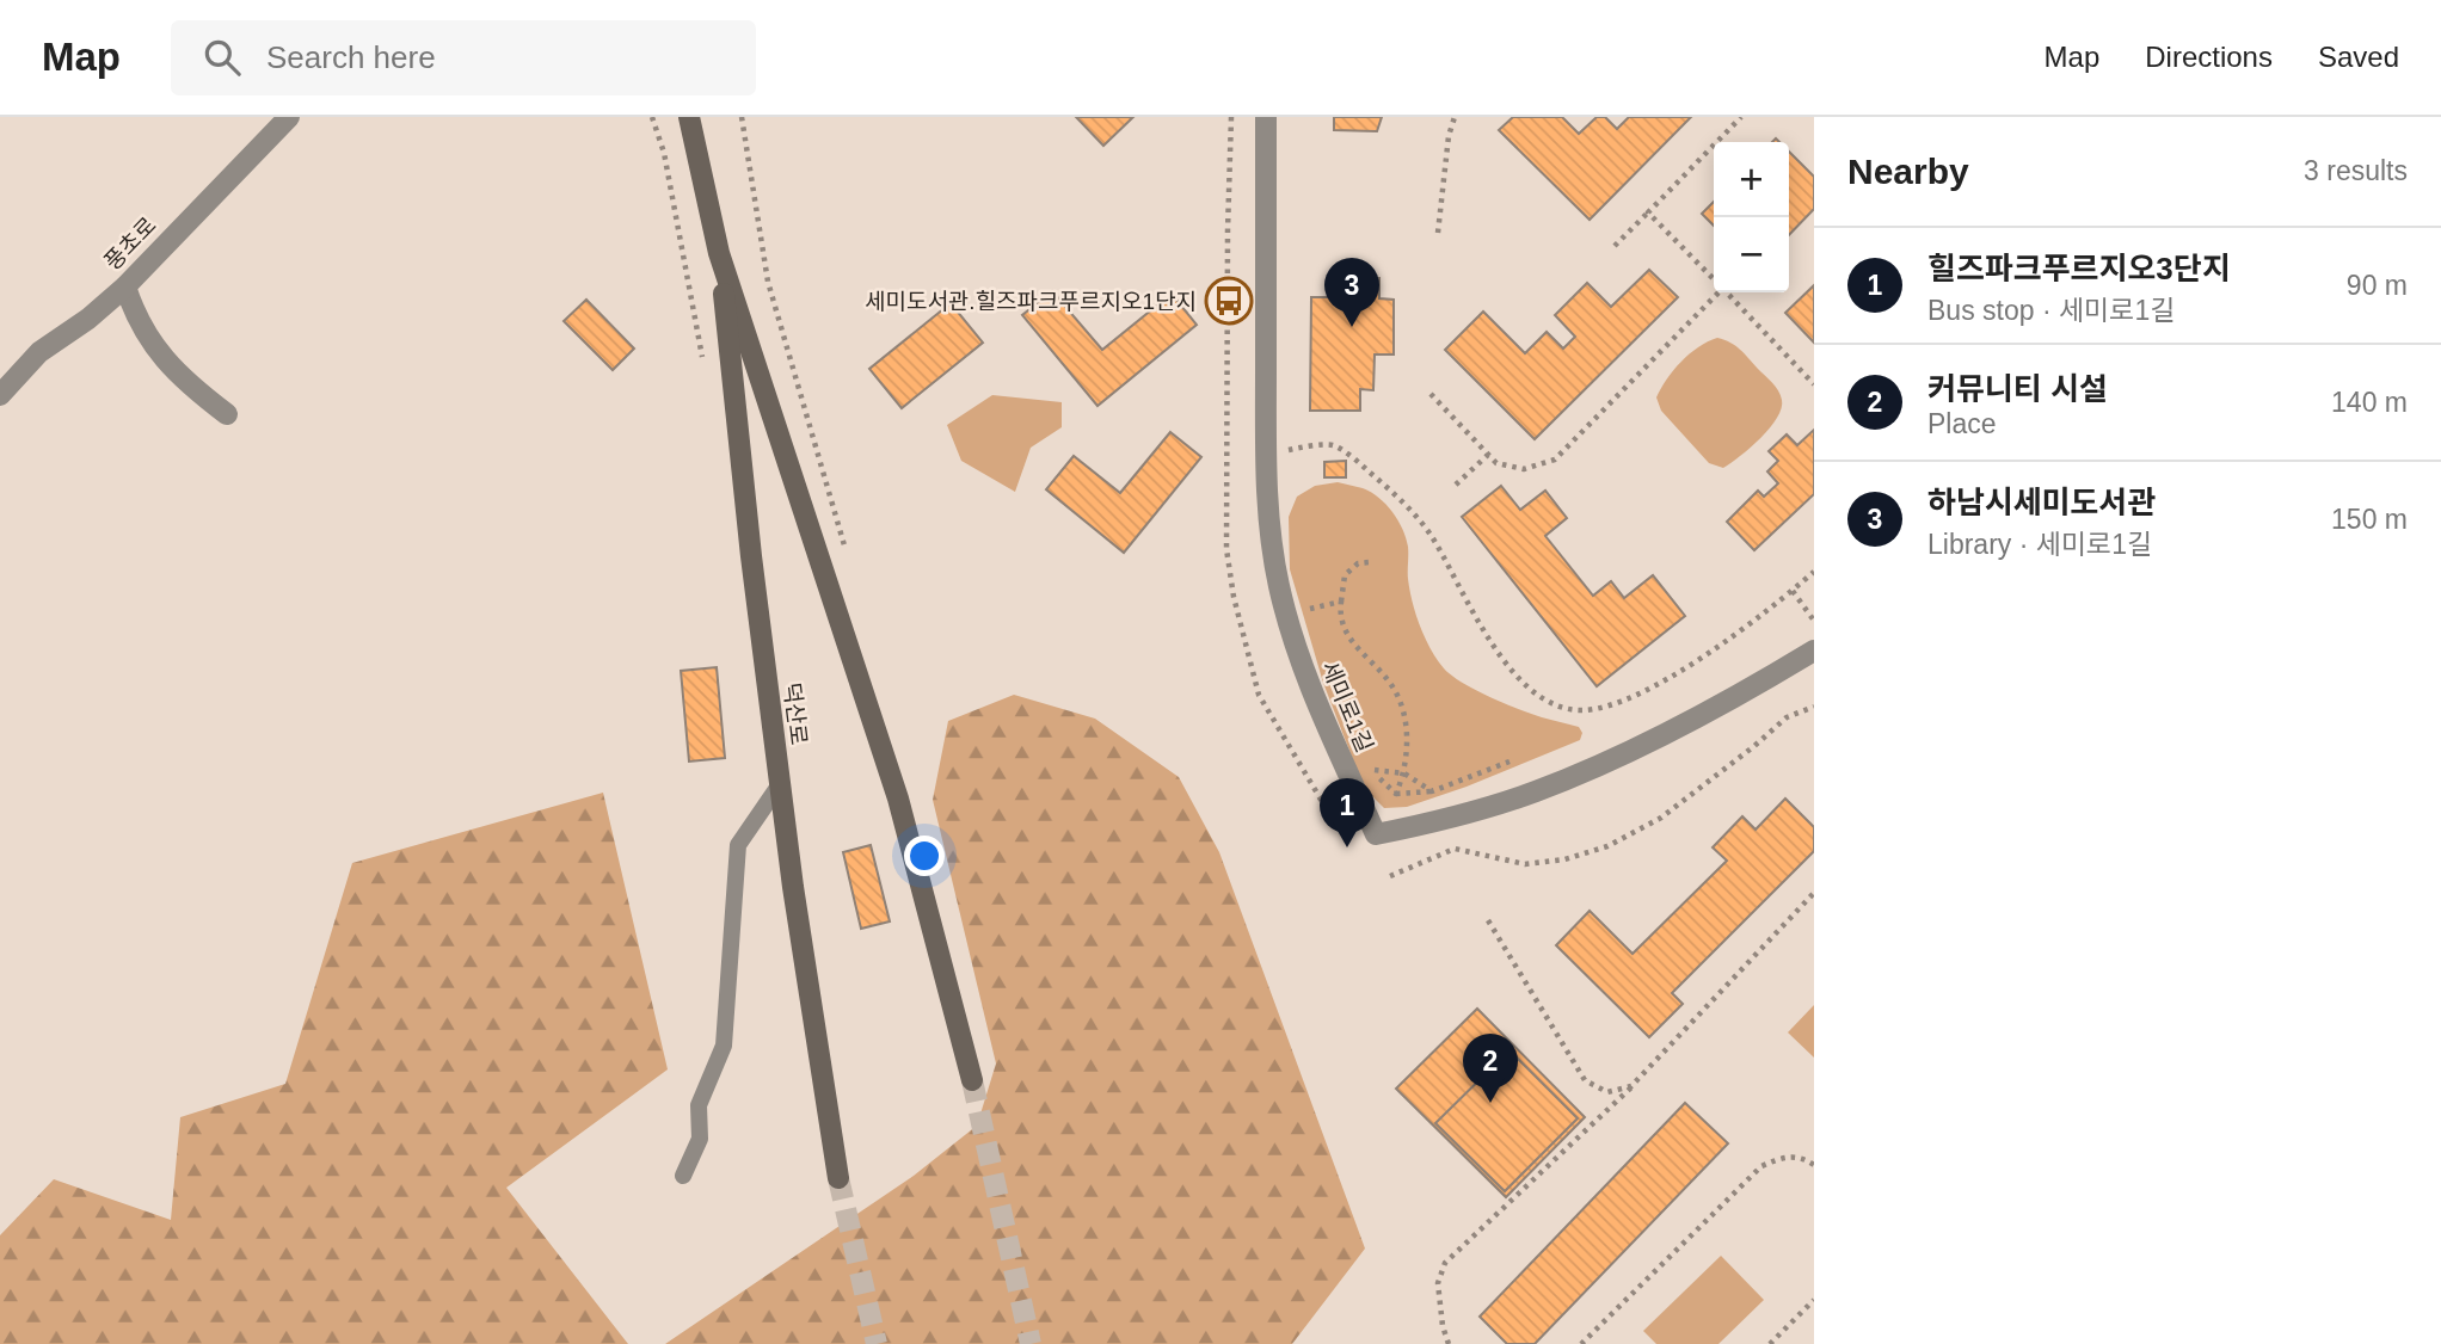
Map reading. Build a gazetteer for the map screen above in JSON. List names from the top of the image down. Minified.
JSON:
{"streets":{"main road":["덕산로"],"street":["풍초로","세미로1길"]},"places":{"bus stop":["세미도서관.힐즈파크푸르지오1단지"]},"page":{"header":"Map","search":"Search here","nav":["Map","Directions","Saved"],"heading":["Nearby","3 results"],"map_buttons":["+","−"],"list":[{"mark":"1","name":"힐즈파크푸르지오3단지","note":"Bus stop · 세미로1길","value":"90 m"},{"mark":"2","name":"커뮤니티 시설","note":"Place","value":"140 m"},{"mark":"3","name":"하남시세미도서관","note":"Library · 세미로1길","value":"150 m"}],"pins":["3","1","2"]}}
